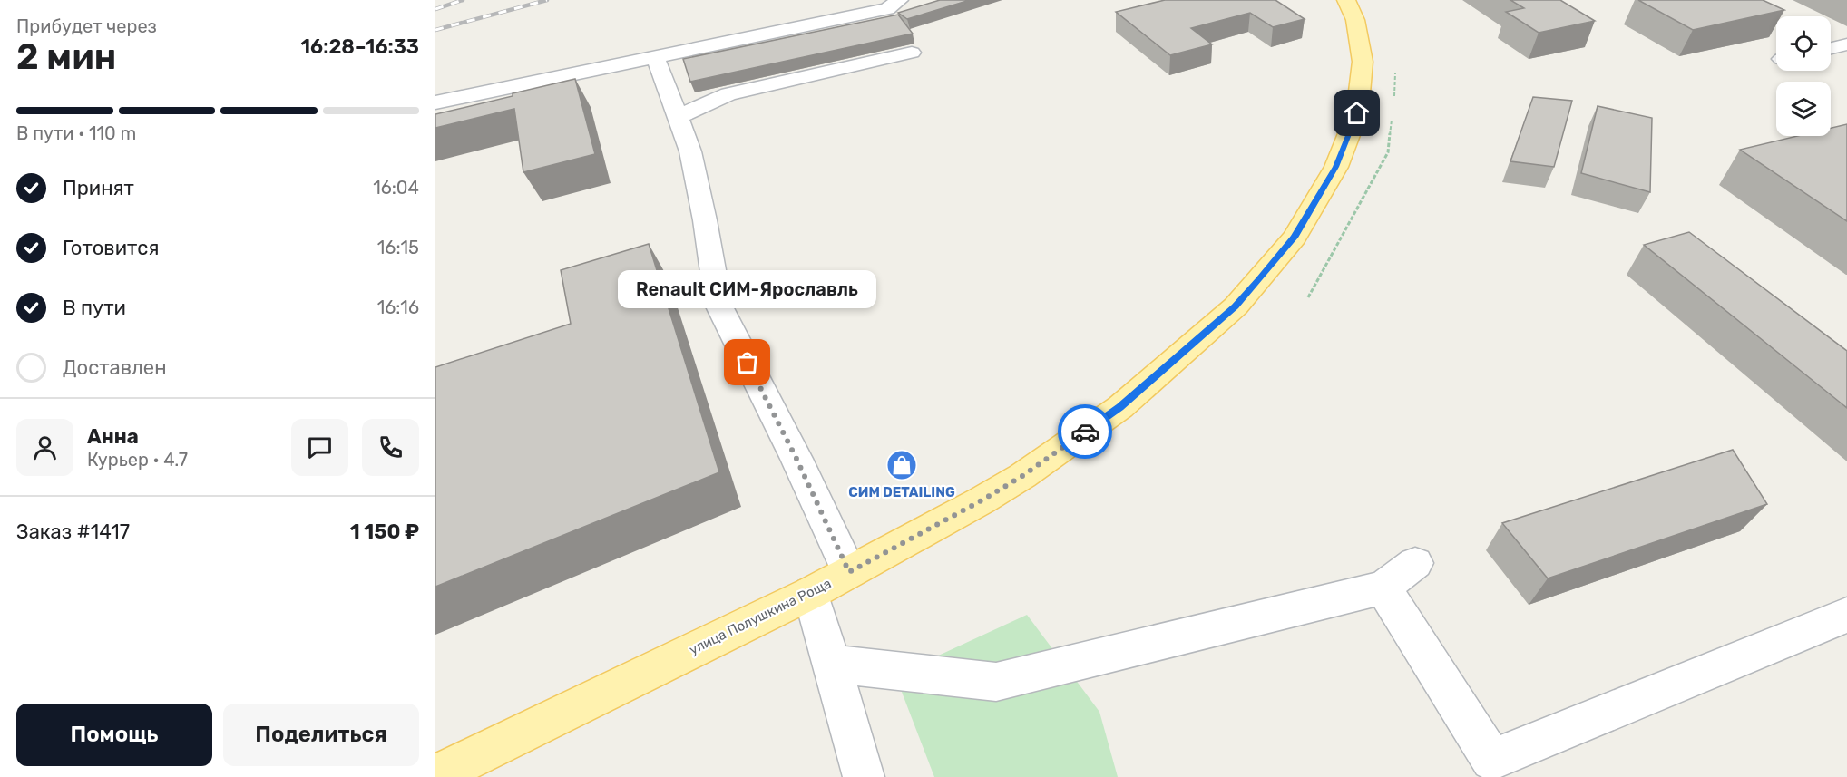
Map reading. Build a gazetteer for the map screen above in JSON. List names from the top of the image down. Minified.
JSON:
{"streets":{"main road":["улица Полушкина Роща"]},"places":{"other":["Renault СИМ-Ярославль"],"shop":["СИМ DETAILING"]},"page":{"heading":["2 мин","Прибудет через","16:28–16:33"],"panel":["Анна","Курьер · 4.7","Заказ #1417","1 150 ₽"],"bar":"В пути · 110 m","list":[["Принят","16:04"],["Готовится","16:15"],["В пути","16:16"],"Доставлен"],"bubble":"Renault СИМ-Ярославль","buttons":["Помощь","Поделиться"]}}
